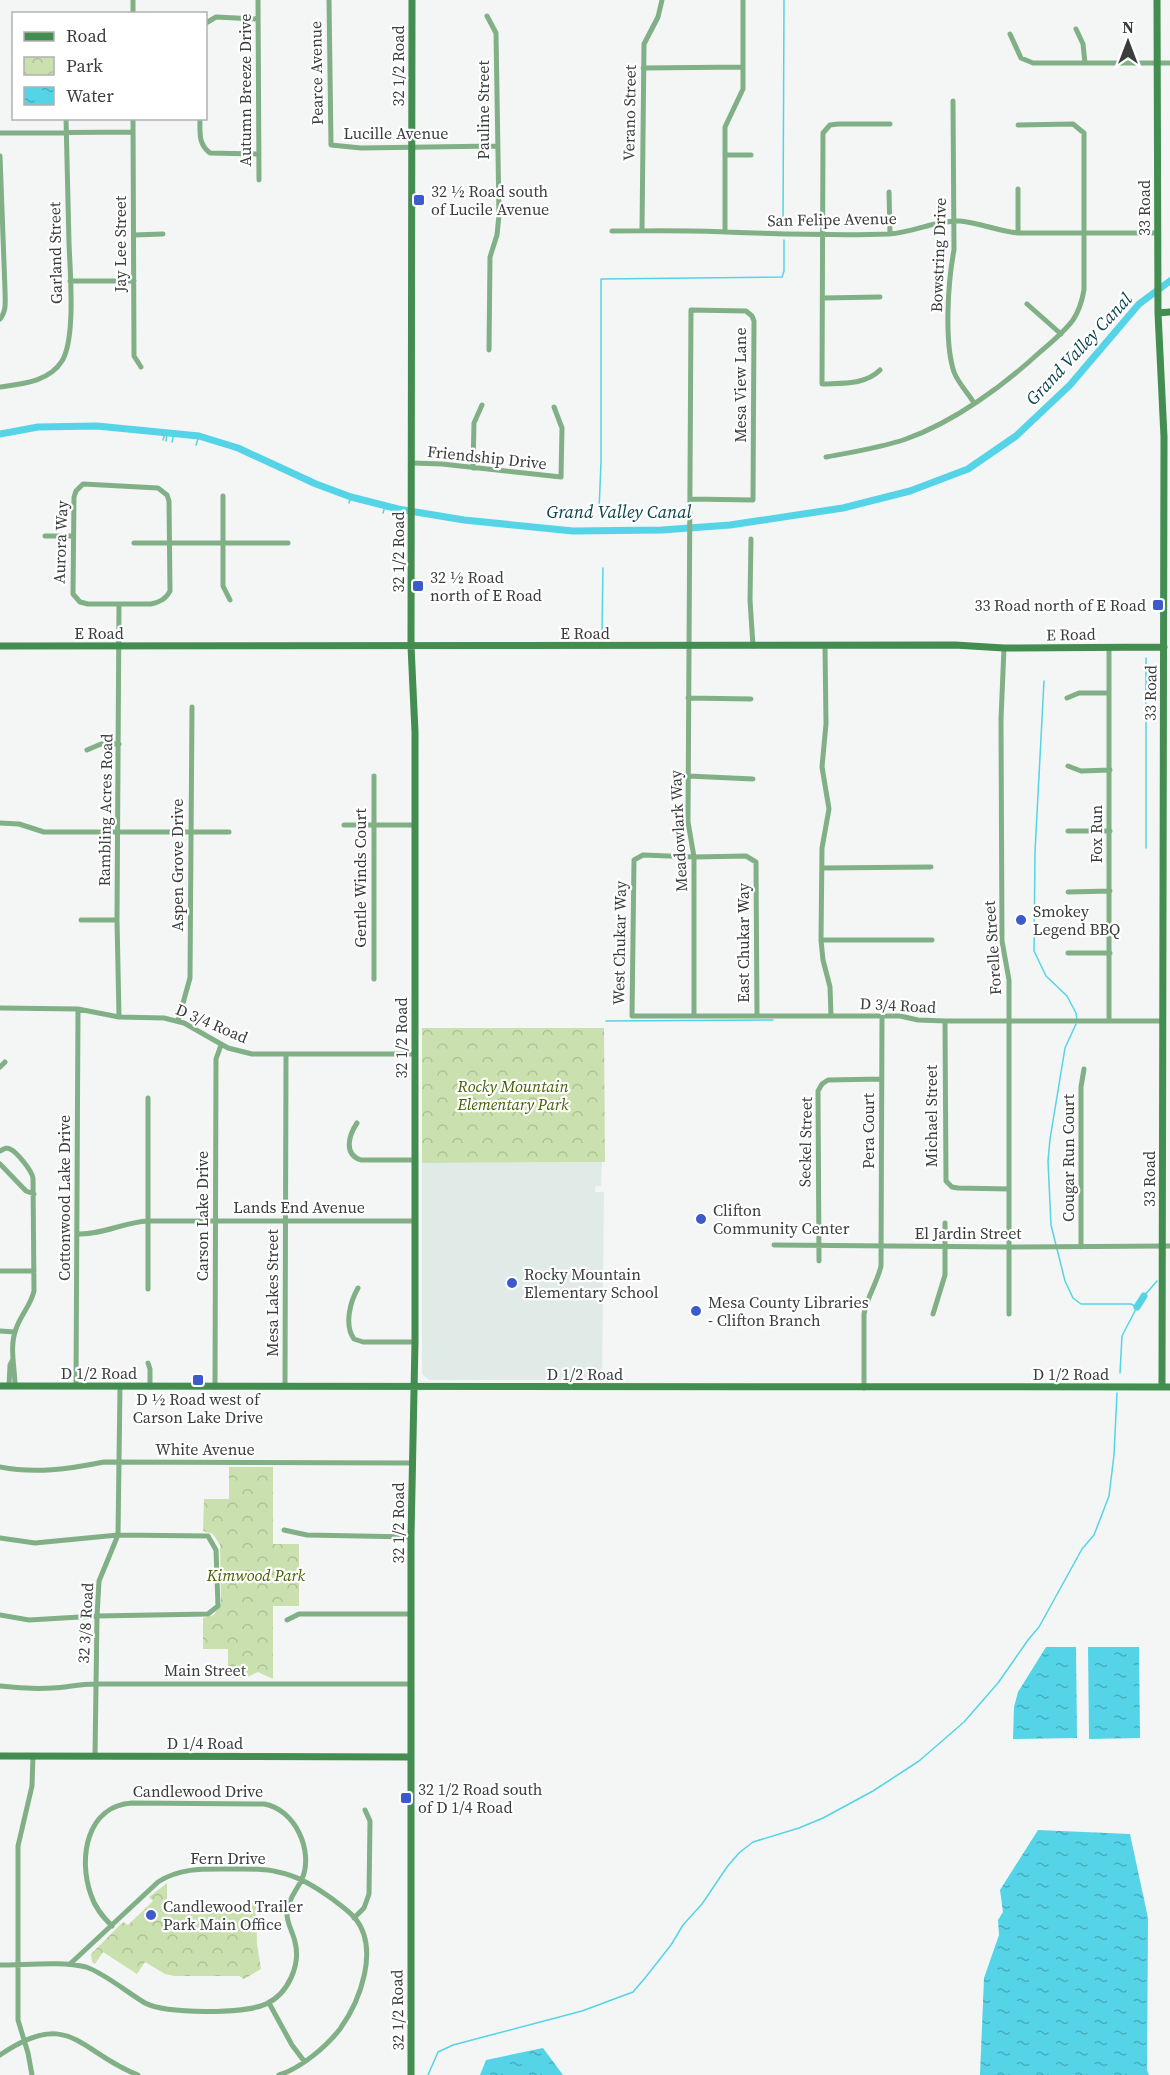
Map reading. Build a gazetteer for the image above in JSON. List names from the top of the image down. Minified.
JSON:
{"streets":{"street":["32 1/2 Road","Pearce Avenue","Autumn Breeze Drive","Pauline Street","Verano Street","Lucille Avenue","33 Road","San Felipe Avenue","Jay Lee Street","Garland Street","Bowstring Drive","Mesa View Lane","Friendship Drive","Aurora Way","E Road","Rambling Acres Road","Meadowlark Way","Fox Run","Aspen Grove Drive","Gentle Winds Court","West Chukar Way","East Chukar Way","Forelle Street","D 3/4 Road","Michael Street","Pera Court","Seckel Street","Cougar Run Court","Cottonwood Lake Drive","Lands End Avenue","Carson Lake Drive","El Jardin Street","Mesa Lakes Street","D 1/2 Road","White Avenue","32 3/8 Road","Main Street","D 1/4 Road","Candlewood Drive","Fern Drive"]},"crossings":[["32 1/2 Road","Lucille Avenue"],["32 1/2 Road","Friendship Drive"],["32 1/2 Road","E Road"],["32 1/2 Road","D 3/4 Road"],["32 1/2 Road","Lands End Avenue"],["32 1/2 Road","D 1/2 Road"],["32 1/2 Road","White Avenue"],["32 1/2 Road","Main Street"],["32 1/2 Road","D 1/4 Road"],["Pearce Avenue","Lucille Avenue"],["Pauline Street","Lucille Avenue"],["Verano Street","San Felipe Avenue"],["33 Road","San Felipe Avenue"],["33 Road","E Road"],["33 Road","D 3/4 Road"],["33 Road","El Jardin Street"],["33 Road","D 1/2 Road"],["San Felipe Avenue","Bowstring Drive"],["Mesa View Lane","Meadowlark Way"],["Aurora Way","Rambling Acres Road"],["E Road","Rambling Acres Road"],["E Road","Meadowlark Way"],["E Road","Fox Run"],["E Road","Forelle Street"],["Rambling Acres Road","D 3/4 Road"],["Meadowlark Way","West Chukar Way"],["Meadowlark Way","East Chukar Way"],["Meadowlark Way","D 3/4 Road"],["Fox Run","D 3/4 Road"],["Aspen Grove Drive","D 3/4 Road"],["West Chukar Way","East Chukar Way"],["West Chukar Way","D 3/4 Road"],["East Chukar Way","D 3/4 Road"],["Forelle Street","D 3/4 Road"],["Forelle Street","Michael Street"],["Forelle Street","El Jardin Street"],["D 3/4 Road","Michael Street"],["D 3/4 Road","Pera Court"],["D 3/4 Road","Cottonwood Lake Drive"],["D 3/4 Road","Carson Lake Drive"],["D 3/4 Road","Mesa Lakes Street"],["Pera Court","Seckel Street"],["Pera Court","El Jardin Street"],["Pera Court","D 1/2 Road"],["Seckel Street","El Jardin Street"],["Cougar Run Court","El Jardin Street"],["Cottonwood Lake Drive","Lands End Avenue"],["Cottonwood Lake Drive","D 1/2 Road"],["Lands End Avenue","Carson Lake Drive"],["Lands End Avenue","Mesa Lakes Street"],["Carson Lake Drive","D 1/2 Road"],["Mesa Lakes Street","D 1/2 Road"],["D 1/2 Road","32 3/8 Road"],["White Avenue","32 3/8 Road"],["32 3/8 Road","Main Street"],["32 3/8 Road","D 1/4 Road"],["Candlewood Drive","Fern Drive"]],"water":["Grand Valley Canal"],"parks":["Rocky Mountain Elementary Park","Kimwood Park"],"places":{"transit":["32 ½ Road south of Lucile Avenue","32 ½ Road north of E Road","33 Road north of E Road","D ½ Road west of Carson Lake Drive","32 1/2 Road south of D 1/4 Road"],"other":["Smokey Legend BBQ","Clifton Community Center","Rocky Mountain Elementary School","Mesa County Libraries - Clifton Branch","Candlewood Trailer Park Main Office"]},"legend":["Road","Park","Water"],"north":"top"}
